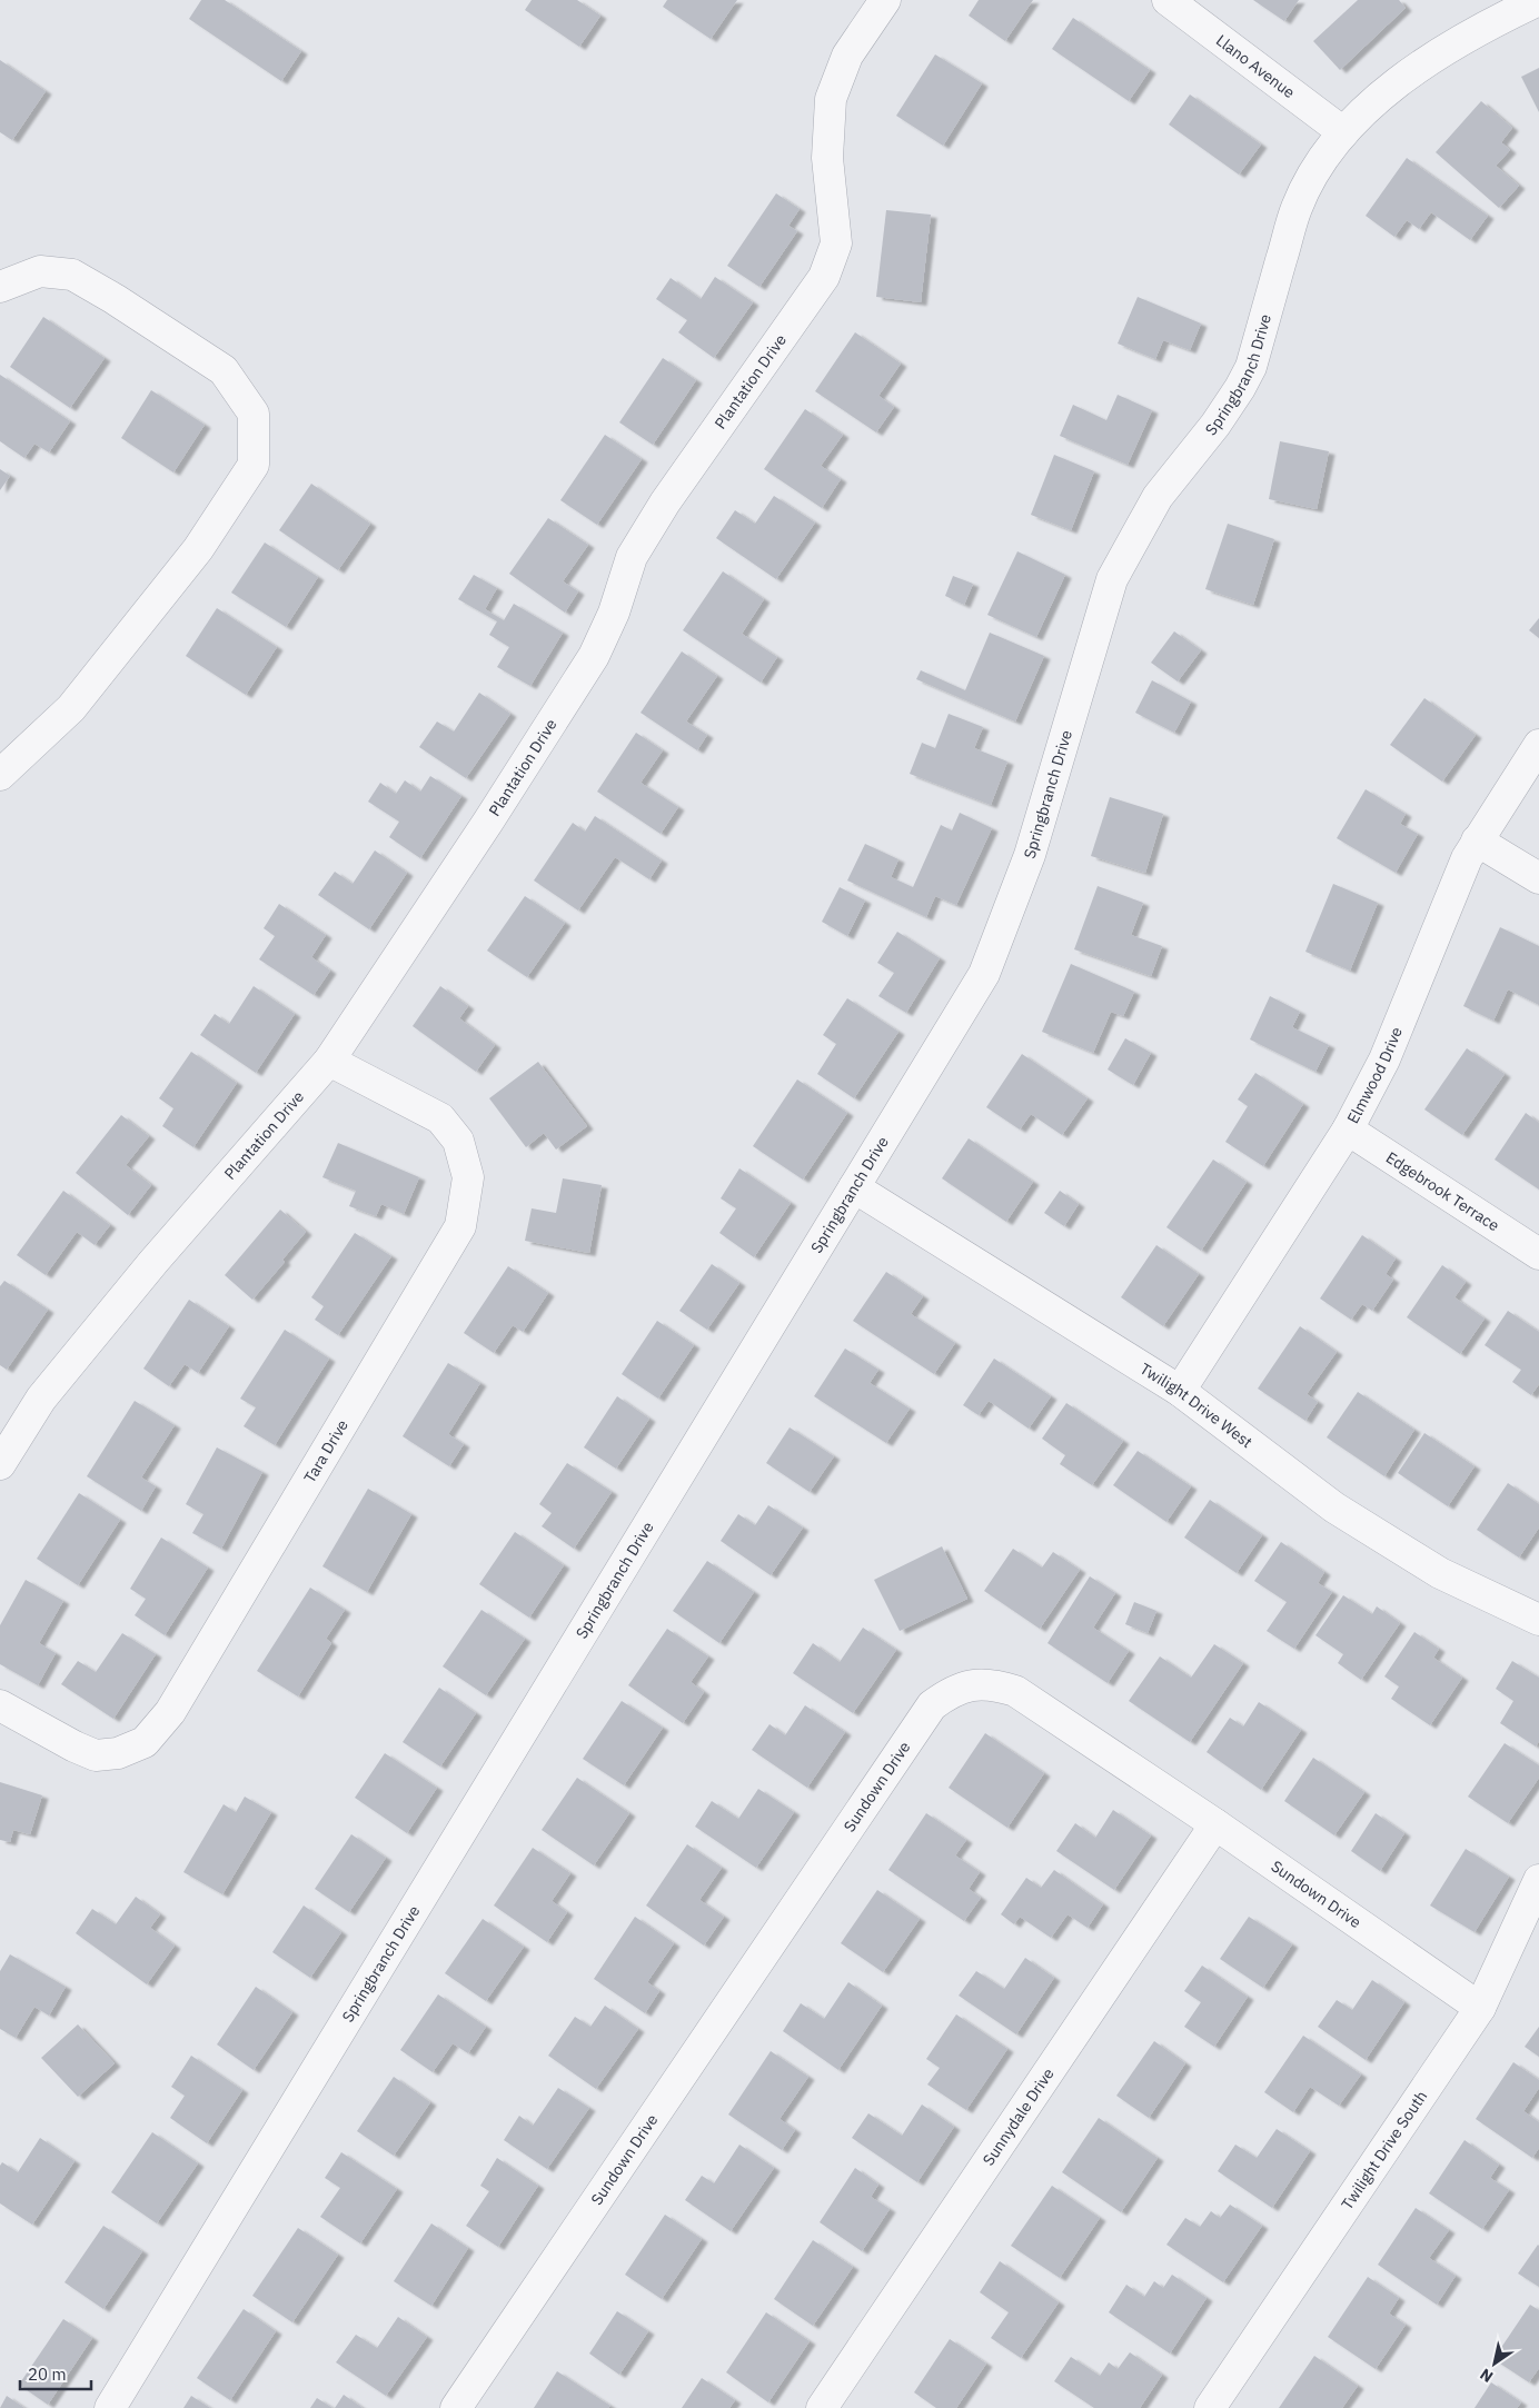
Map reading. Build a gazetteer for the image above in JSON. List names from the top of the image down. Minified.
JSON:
{"streets":{"street":["Llano Avenue","Springbranch Drive","Plantation Drive","Elmwood Drive","Edgebrook Terrace","Twilight Drive West","Tara Drive","Sundown Drive","Sunnydale Drive","Twilight Drive South"]},"crossings":[["Llano Avenue","Springbranch Drive"],["Springbranch Drive","Twilight Drive West"],["Plantation Drive","Tara Drive"],["Elmwood Drive","Edgebrook Terrace"],["Elmwood Drive","Twilight Drive West"],["Sundown Drive","Sunnydale Drive"],["Sundown Drive","Twilight Drive South"]],"scale_bar":"20 m","north":"bottom left"}
